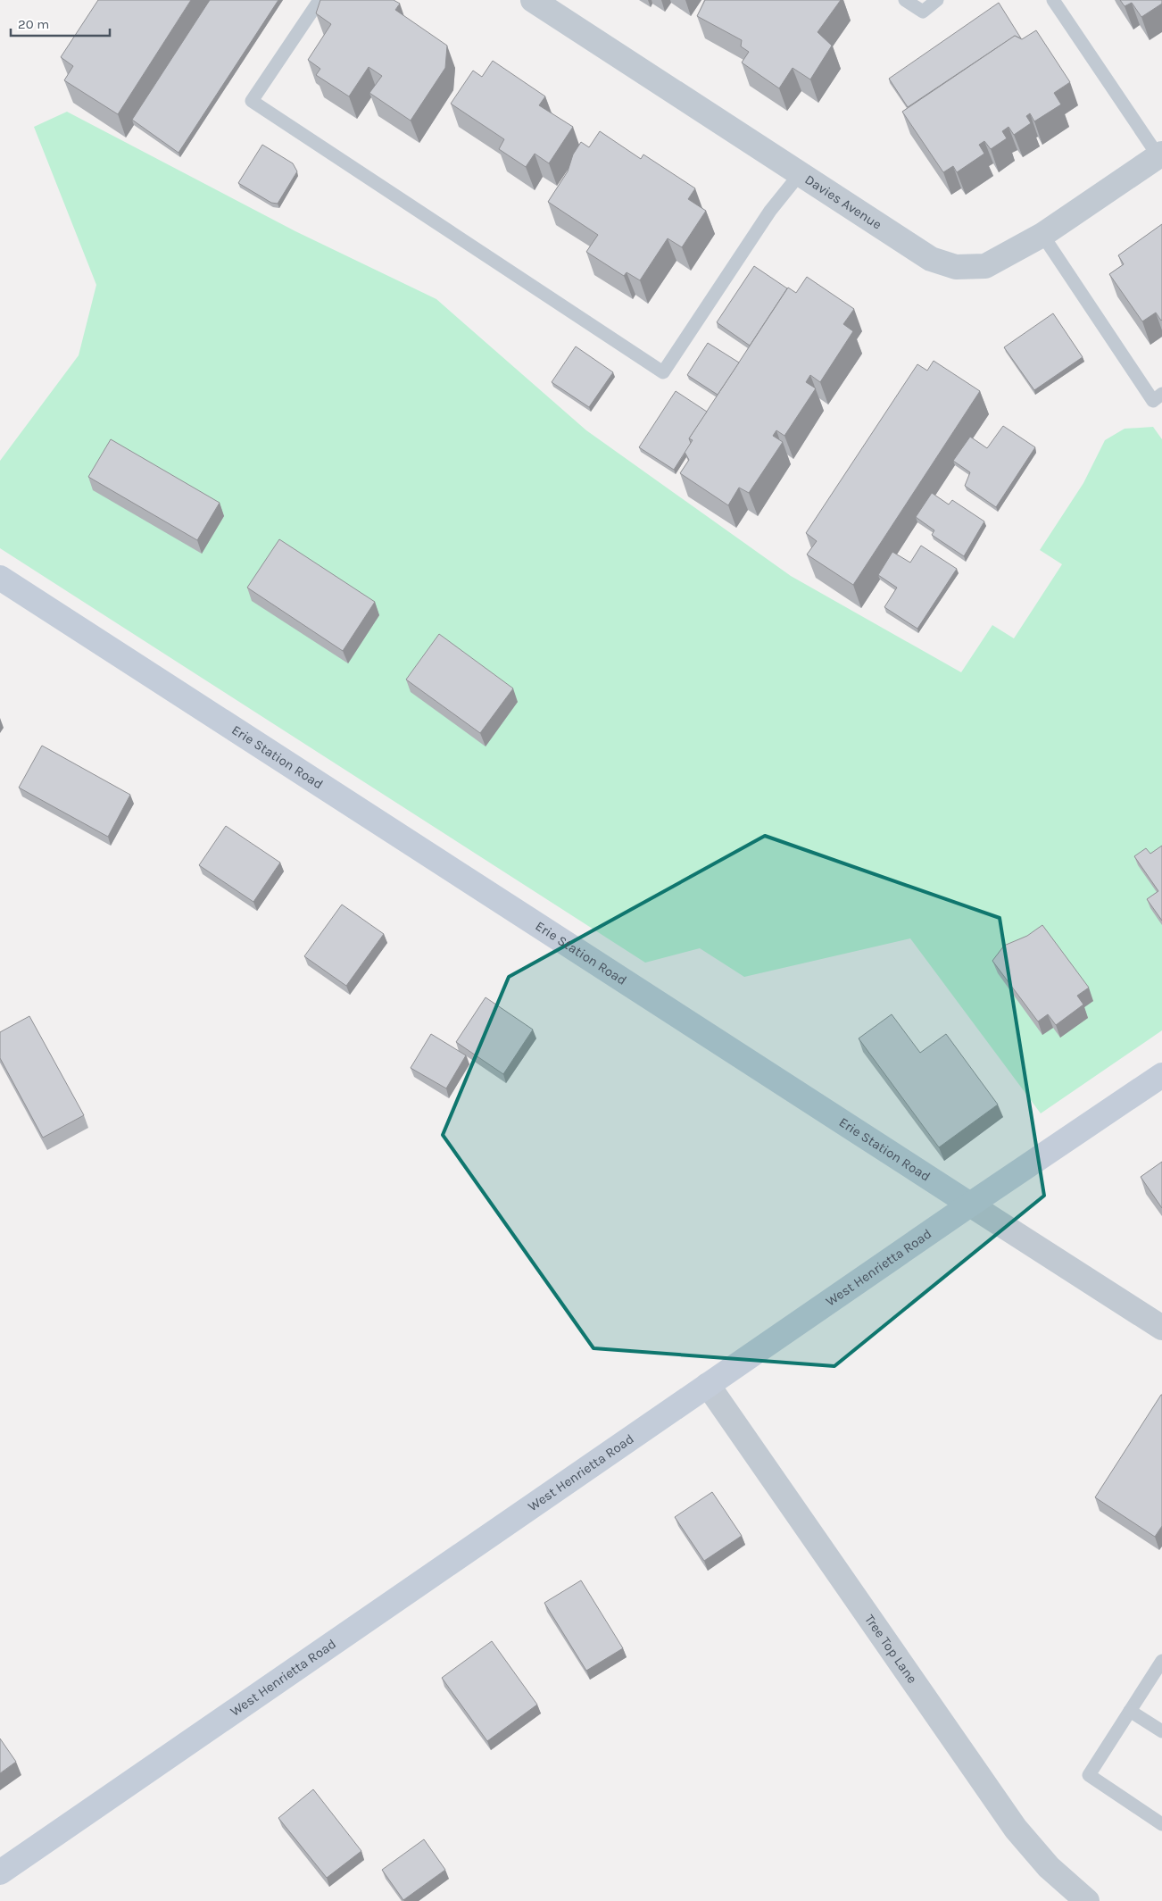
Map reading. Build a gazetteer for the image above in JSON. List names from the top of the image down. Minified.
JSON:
{"streets":{"main road":["Erie Station Road","West Henrietta Road"],"street":["Davies Avenue","Tree Top Lane"]},"crossings":[["Erie Station Road","West Henrietta Road"],["West Henrietta Road","Tree Top Lane"]],"scale_bar":"20 m"}
